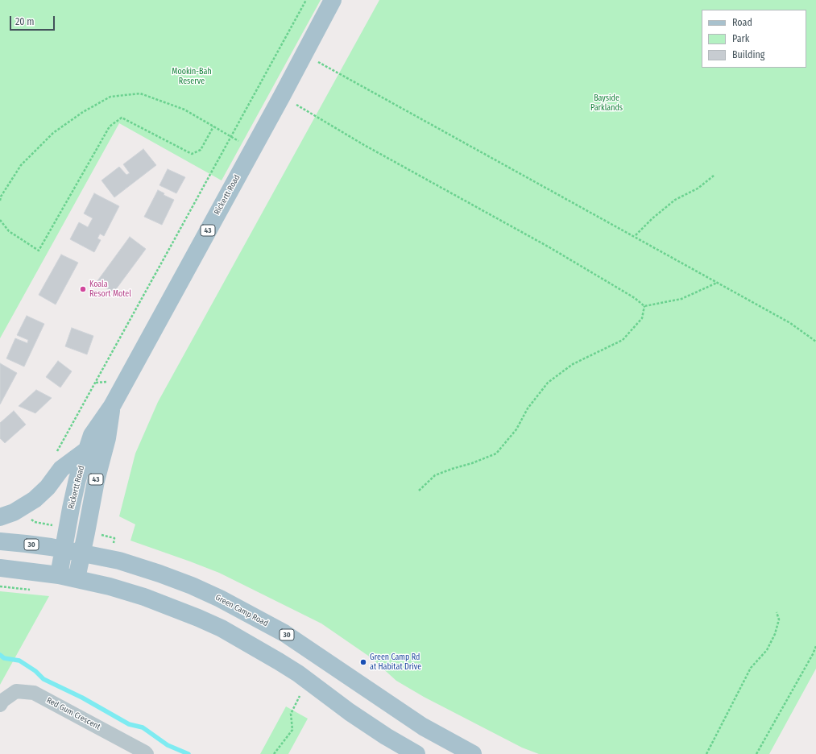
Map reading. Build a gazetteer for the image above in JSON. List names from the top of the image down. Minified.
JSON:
{"streets":{"main road":["Rickertt Road","43","30","Green Camp Road"],"street":["Red Gum Crescent"]},"crossings":[["Rickertt Road","Green Camp Road"]],"parks":["Mookin-Bah Reserve","Bayside Parklands"],"places":["Koala Resort Motel","Green Camp Rd at Habitat Drive"],"legend":["Road","Park","Building"],"scale_bar":"20 m"}
